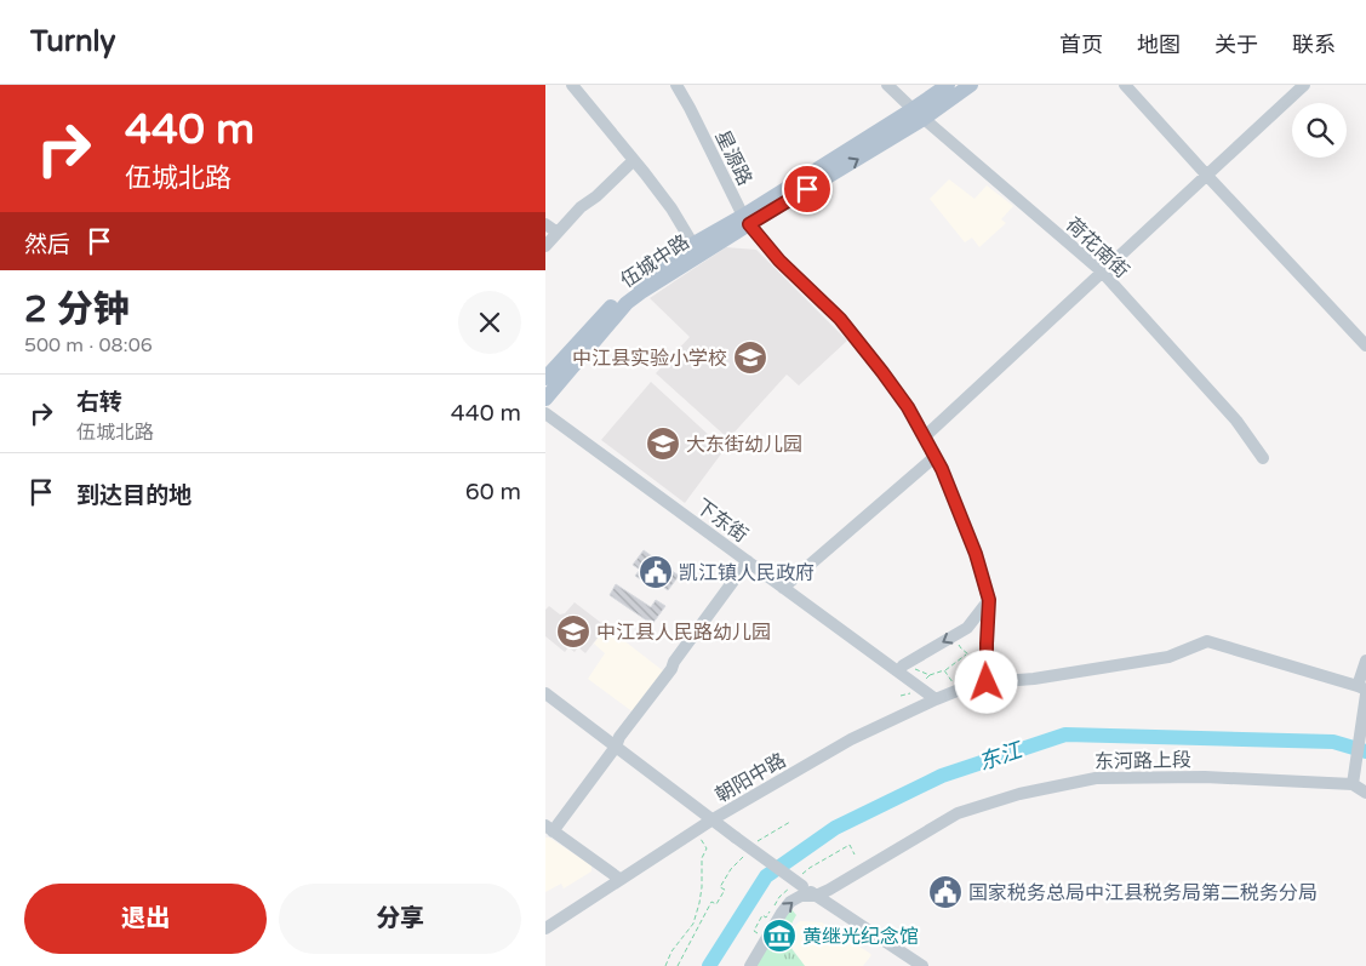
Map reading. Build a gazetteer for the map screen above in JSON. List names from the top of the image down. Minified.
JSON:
{"streets":{"main road":["伍城中路"],"street":["星源路","荷花南街","下东街","东河路上段","朝阳中路"]},"crossings":[["星源路","伍城中路"],["星源路","朝阳中路"],["荷花南街","伍城中路"],["下东街","朝阳中路"]],"water":["东江"],"places":{"school or university":["中江县实验小学校","大东街幼儿园","中江县人民路幼儿园"],"public building":["凯江镇人民政府","国家税务总局中江县税务局第二税务分局"],"museum":["黄继光纪念馆"]},"page":{"header":"Turnly","nav":["首页","地图","关于","联系"],"turn":["440 m","伍城北路"],"then":"然后","heading":["2 分钟","500 m · 08:06"],"list":[{"name":"右转","note":"伍城北路","value":"440 m"},{"name":"到达目的地","value":"60 m"}],"buttons":["退出","分享"]}}
